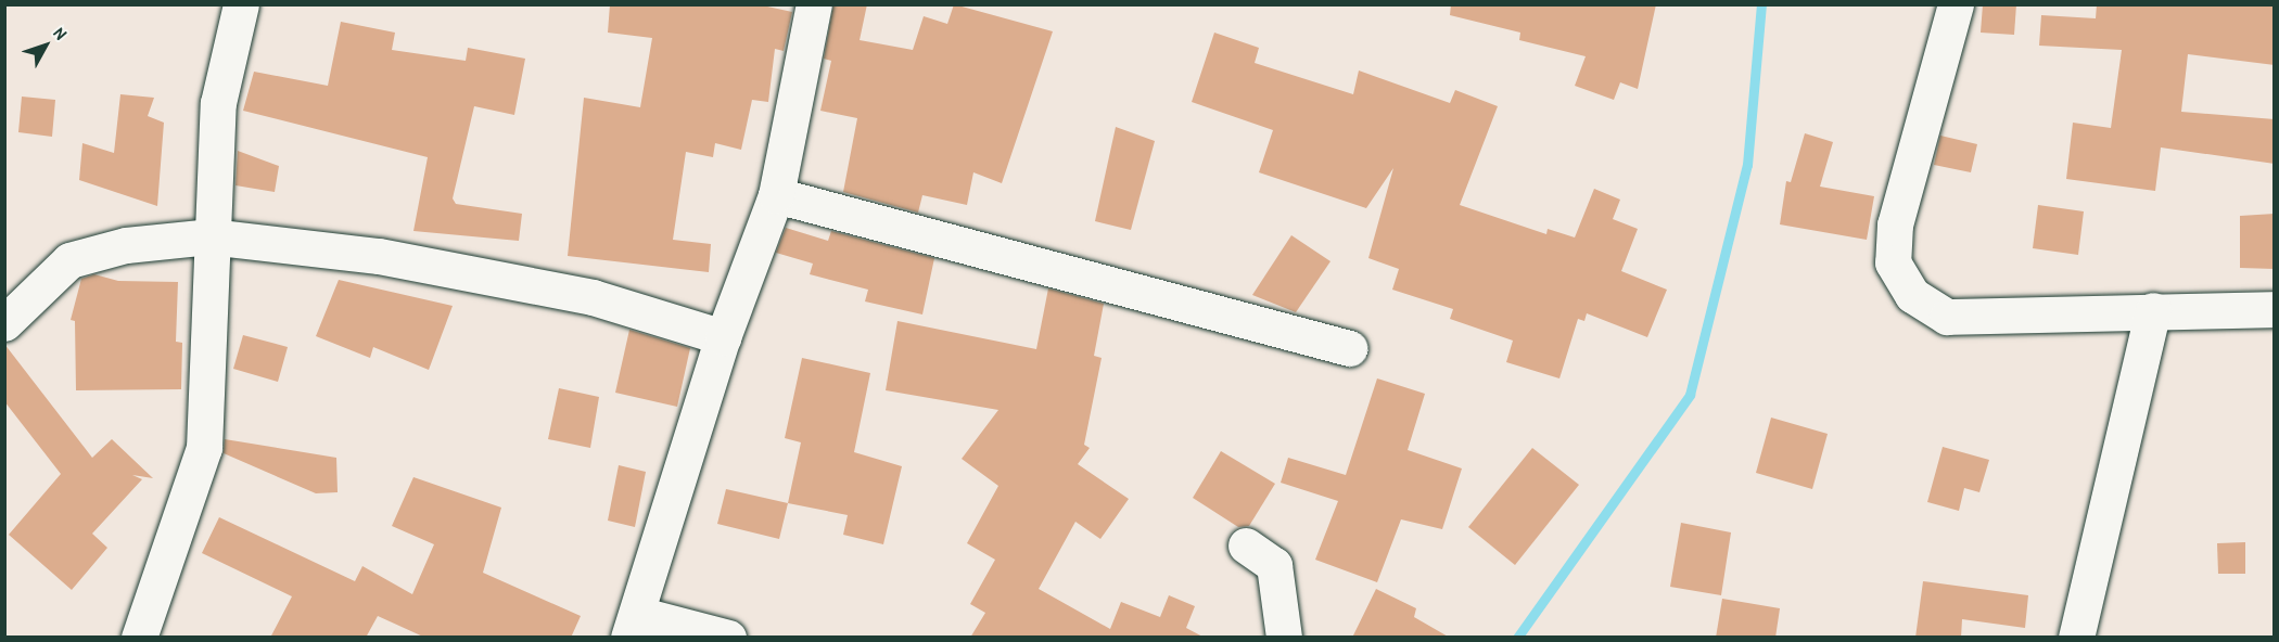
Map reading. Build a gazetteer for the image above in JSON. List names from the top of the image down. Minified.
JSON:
{"north":"top right"}
